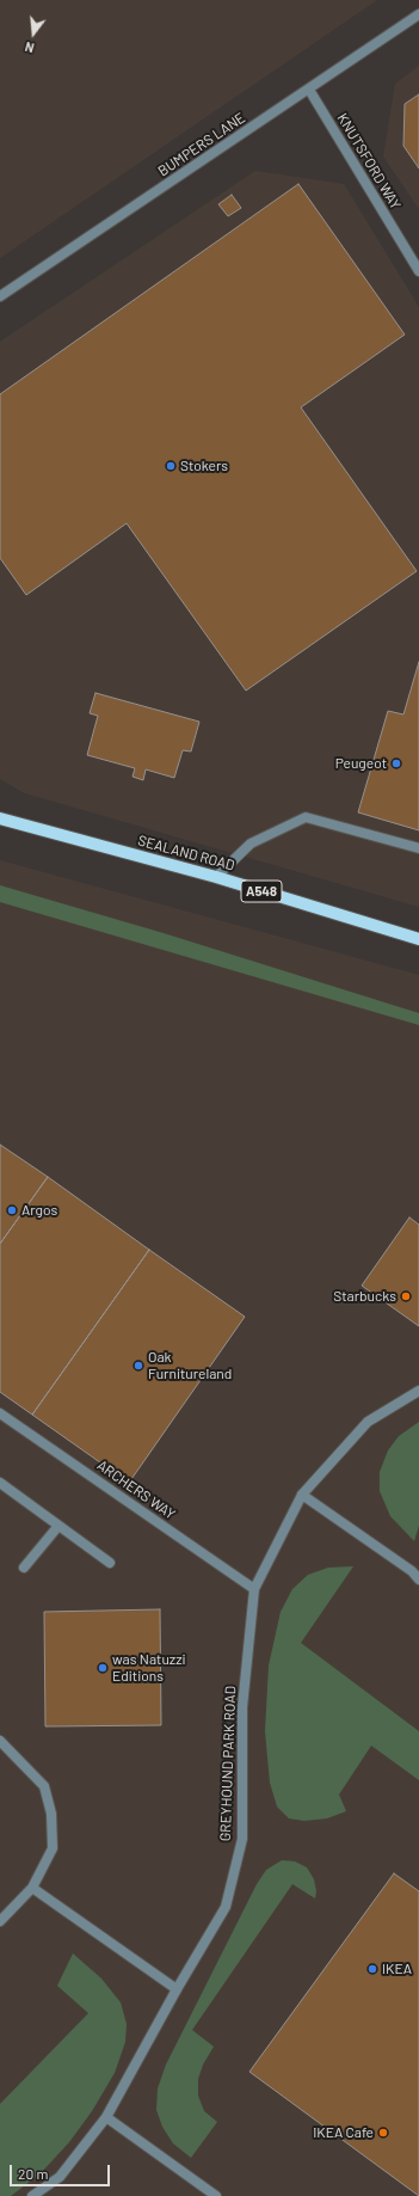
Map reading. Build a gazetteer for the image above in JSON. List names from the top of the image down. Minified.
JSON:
{"streets":{"main road":["SEALAND ROAD","A548"],"street":["BUMPERS LANE","KNUTSFORD WAY","ARCHERS WAY","GREYHOUND PARK ROAD"]},"crossings":[["BUMPERS LANE","KNUTSFORD WAY"],["ARCHERS WAY","GREYHOUND PARK ROAD"]],"places":["Stokers","Peugeot","Argos","Starbucks","Oak Furnitureland","was Natuzzi Editions","IKEA","IKEA Cafe"],"scale_bar":"20 m","north":"bottom"}
